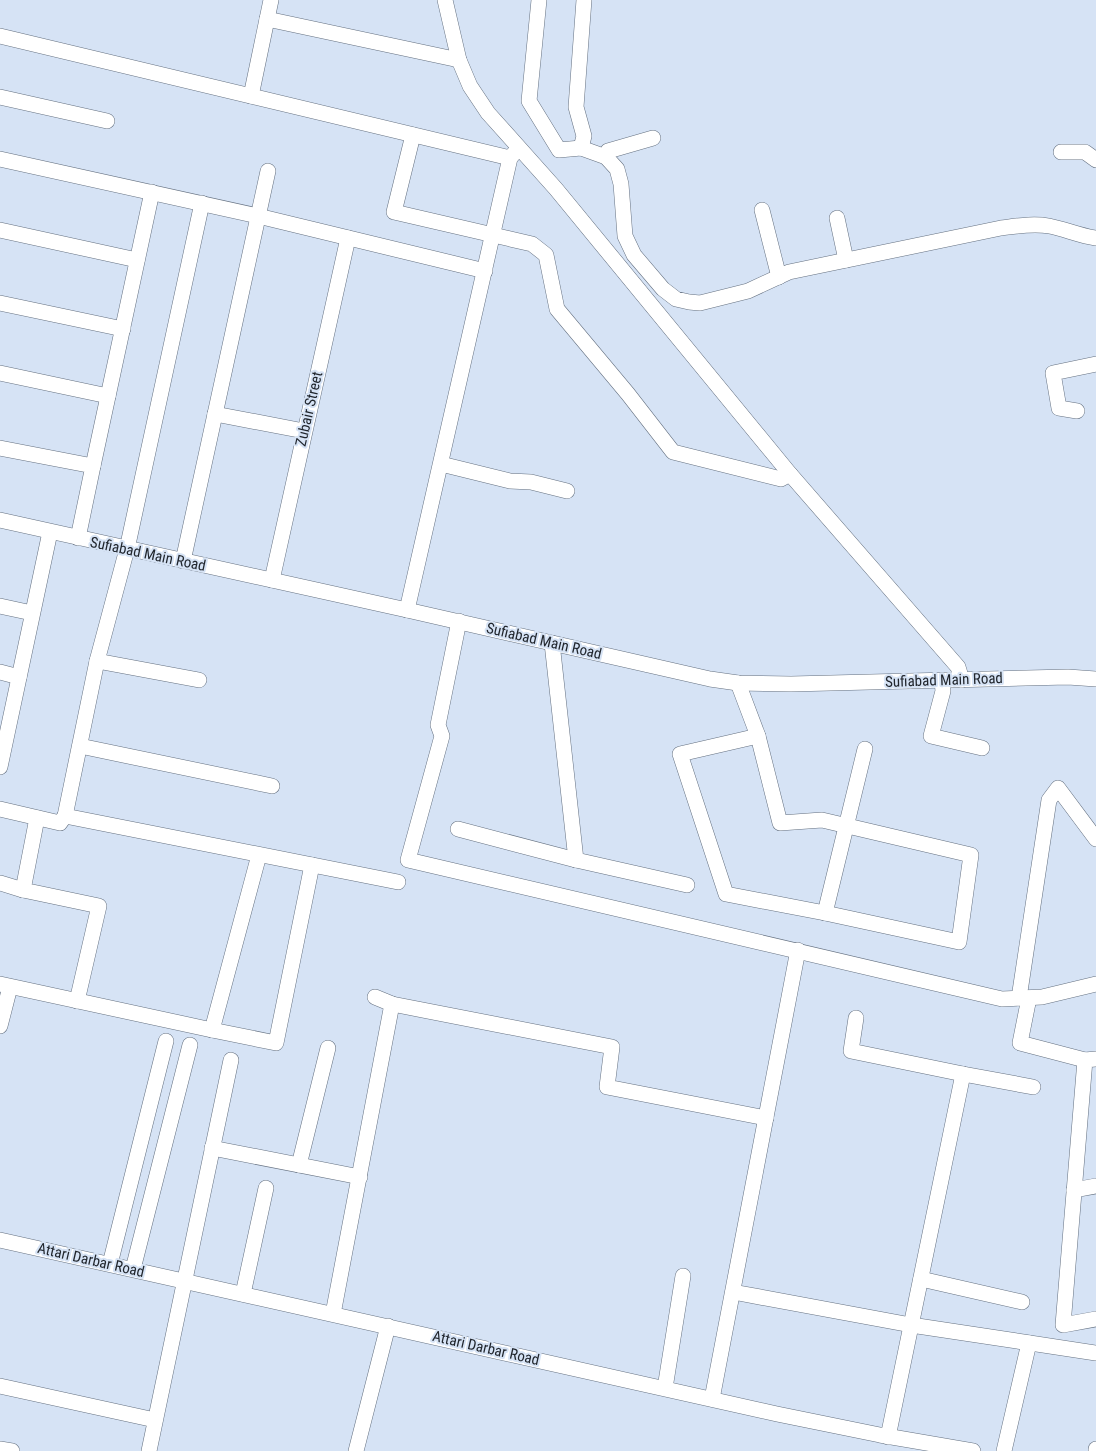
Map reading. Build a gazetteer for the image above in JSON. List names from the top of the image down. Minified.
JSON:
{"streets":{"street":["Zubair Street","Sufiabad Main Road","Attari Darbar Road"]},"crossings":[["Zubair Street","Sufiabad Main Road"]]}
